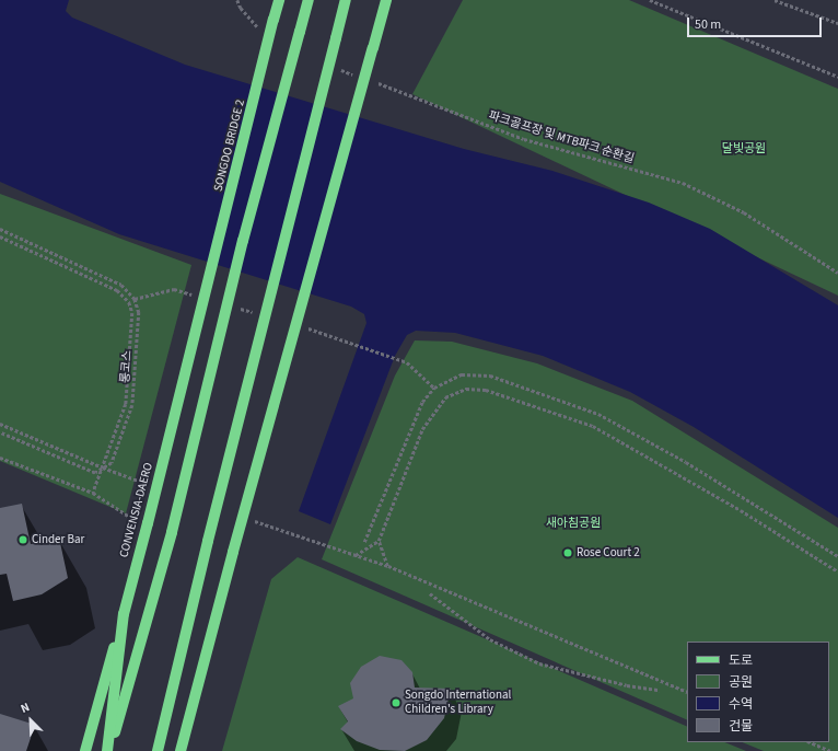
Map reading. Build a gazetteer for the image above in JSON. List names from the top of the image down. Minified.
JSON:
{"streets":{"main road":["SONGDO BRIDGE 2","CONVENSIA-DAERO"],"path":["파크골프장 및 MTB파크 순환길","롱코스"]},"crossings":[["SONGDO BRIDGE 2","CONVENSIA-DAERO"]],"parks":["달빛공원","새아침공원"],"places":["Cinder Bar","Rose Court 2","Songdo International Children's Library"],"legend":["도로","공원","수역","건물"],"scale_bar":"50 m","north":"top left"}
